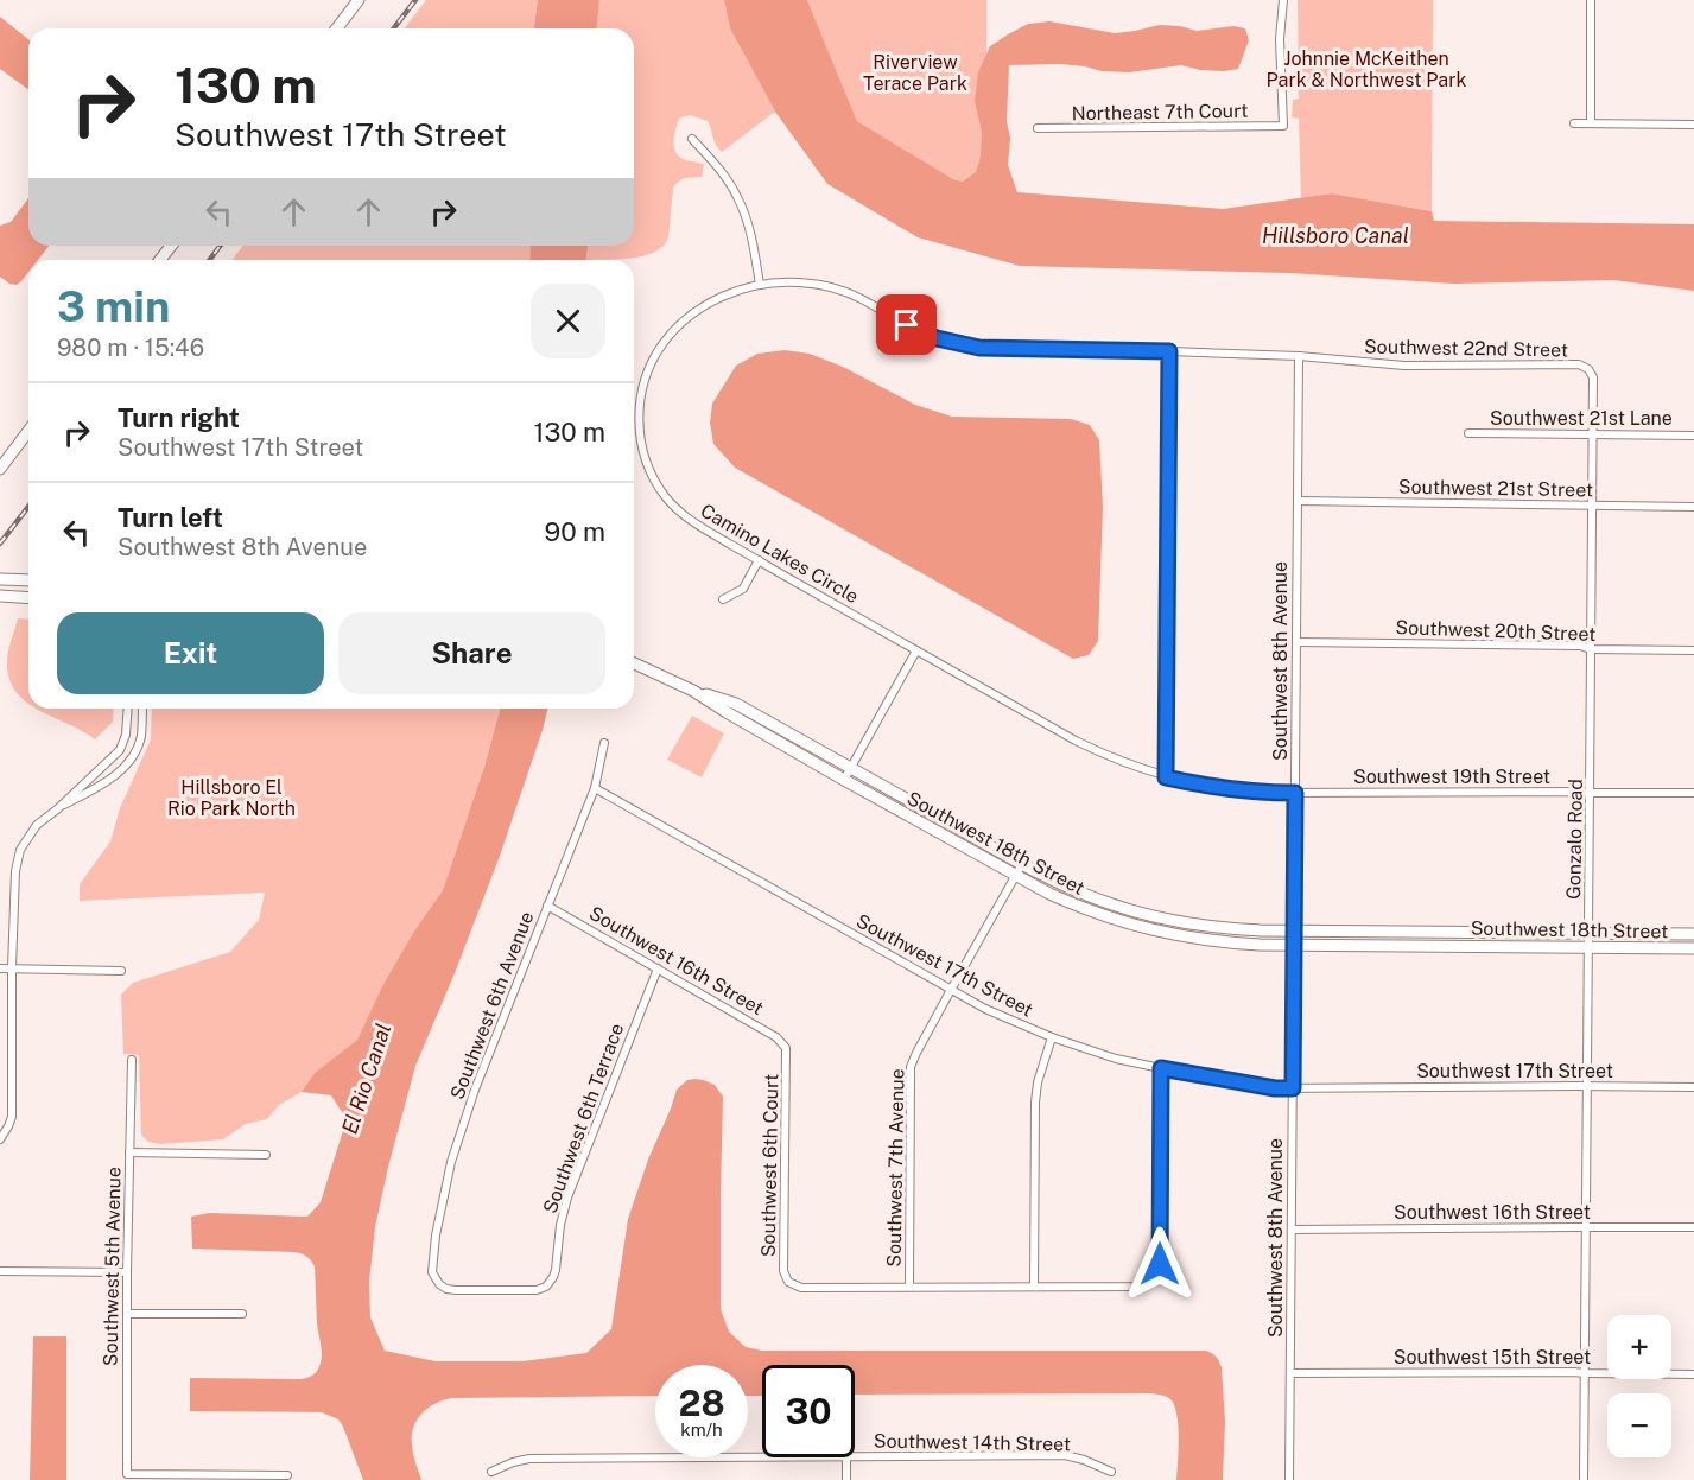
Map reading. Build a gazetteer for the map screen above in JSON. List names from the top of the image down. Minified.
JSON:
{"streets":{"main road":["Southwest 18th Street"],"street":["Northeast 7th Court","Southwest 22nd Street","Southwest 21st Lane","Southwest 21st Street","Camino Lakes Circle","Southwest 20th Street","Southwest 8th Avenue","Southwest 19th Street","Gonzalo Road","Southwest 16th Street","Southwest 17th Street","Southwest 6th Avenue","Southwest 6th Terrace","Southwest 6th Court","Southwest 7th Avenue","Southwest 5th Avenue","Southwest 15th Street","Southwest 14th Street"]},"crossings":[["Southwest 22nd Street","Camino Lakes Circle"],["Southwest 22nd Street","Southwest 8th Avenue"],["Southwest 22nd Street","Gonzalo Road"],["Southwest 21st Lane","Gonzalo Road"],["Southwest 21st Street","Southwest 8th Avenue"],["Southwest 21st Street","Gonzalo Road"],["Camino Lakes Circle","Southwest 8th Avenue"],["Camino Lakes Circle","Southwest 19th Street"],["Southwest 20th Street","Southwest 8th Avenue"],["Southwest 20th Street","Gonzalo Road"],["Southwest 8th Avenue","Southwest 19th Street"],["Southwest 8th Avenue","Southwest 18th Street"],["Southwest 8th Avenue","Southwest 16th Street"],["Southwest 8th Avenue","Southwest 17th Street"],["Southwest 8th Avenue","Southwest 15th Street"],["Southwest 19th Street","Gonzalo Road"],["Gonzalo Road","Southwest 18th Street"],["Gonzalo Road","Southwest 16th Street"],["Gonzalo Road","Southwest 17th Street"],["Gonzalo Road","Southwest 15th Street"],["Southwest 18th Street","Southwest 7th Avenue"],["Southwest 16th Street","Southwest 6th Avenue"],["Southwest 16th Street","Southwest 6th Terrace"],["Southwest 16th Street","Southwest 6th Court"],["Southwest 17th Street","Southwest 6th Avenue"],["Southwest 17th Street","Southwest 7th Avenue"],["Southwest 6th Avenue","Southwest 6th Terrace"],["Southwest 6th Court","Southwest 7th Avenue"]],"water":["Hillsboro Canal","El Rio Canal"],"parks":["Johnnie McKeithen Park & Northwest Park","Riverview Terace Park","Hillsboro El Rio Park North"],"page":{"turn":["130 m","Southwest 17th Street"],"heading":["3 min","980 m · 15:46"],"list":[{"name":"Turn right","note":"Southwest 17th Street","value":"130 m"},{"name":"Turn left","note":"Southwest 8th Avenue","value":"90 m"}],"buttons":["Exit","Share"],"map_buttons":["+","−"],"speed":"28 km/h","limit":"30"}}
